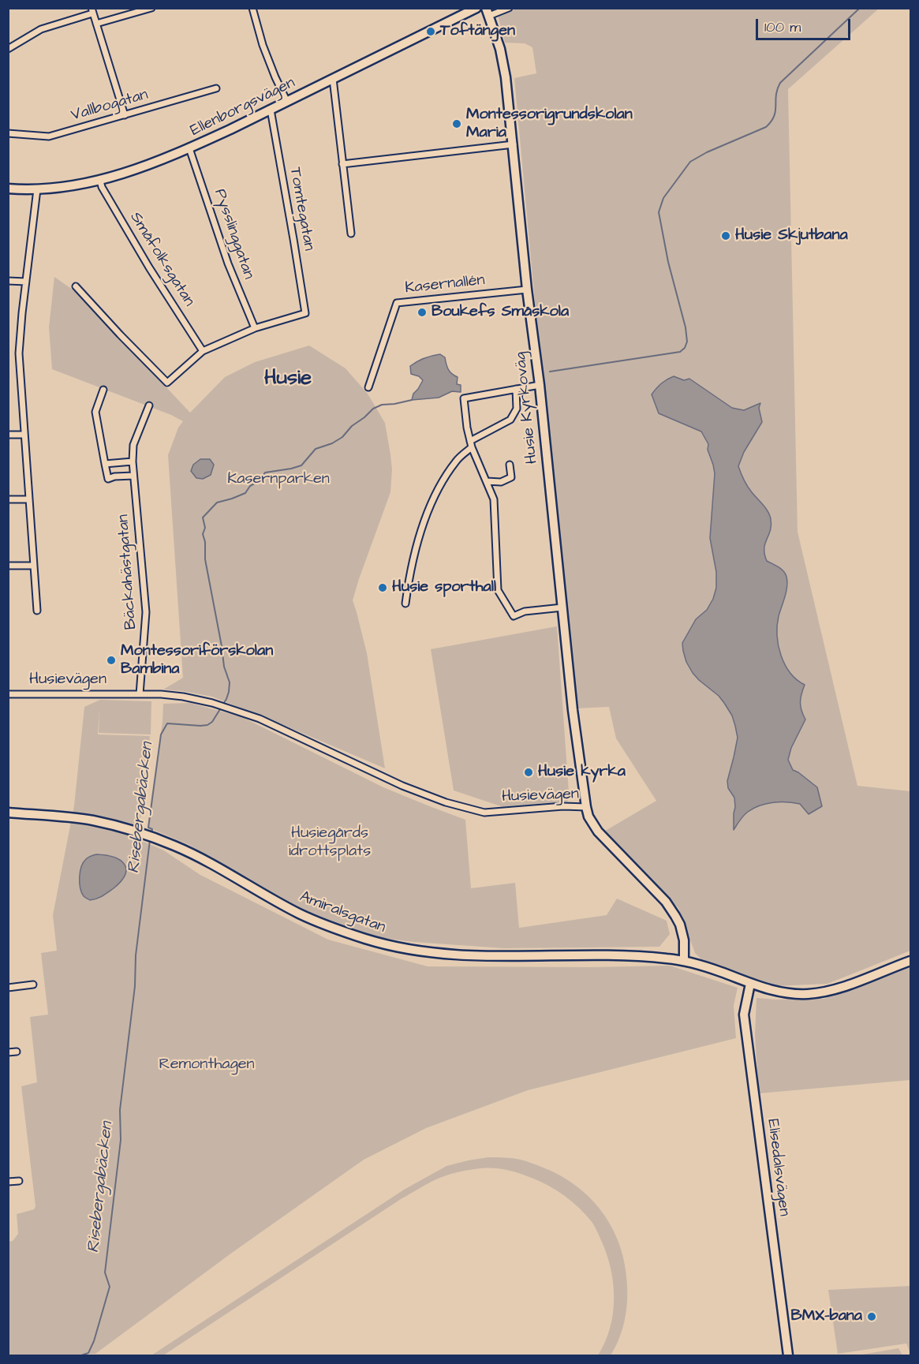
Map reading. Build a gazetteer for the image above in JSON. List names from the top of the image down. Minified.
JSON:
{"streets":{"street":["Vallbogatan","Ellenborgsvägen","Tomtegatan","Pysslinggatan","Småfolksgatan","Kasernallén","Husie Kyrkoväg","Bäckahästgatan","Husievägen","Amiralsgatan","Elisedalsvägen"]},"crossings":[["Ellenborgsvägen","Tomtegatan"],["Ellenborgsvägen","Pysslinggatan"],["Ellenborgsvägen","Småfolksgatan"],["Tomtegatan","Pysslinggatan"],["Kasernallén","Husie Kyrkoväg"],["Husie Kyrkoväg","Husievägen"],["Bäckahästgatan","Husievägen"],["Husievägen","Amiralsgatan"]],"districts":["Husie"],"water":["Risebergabäcken"],"parks":["Kasernparken","Husiegårds idrottsplats","Remonthagen"],"places":["Toftängen","Montessorigrundskolan Maria","Husie Skjutbana","Boukefs Småskola","Husie sporthall","Montessoriförskolan Bambina","Husie kyrka","BMX-bana"],"scale_bar":"100 m"}
